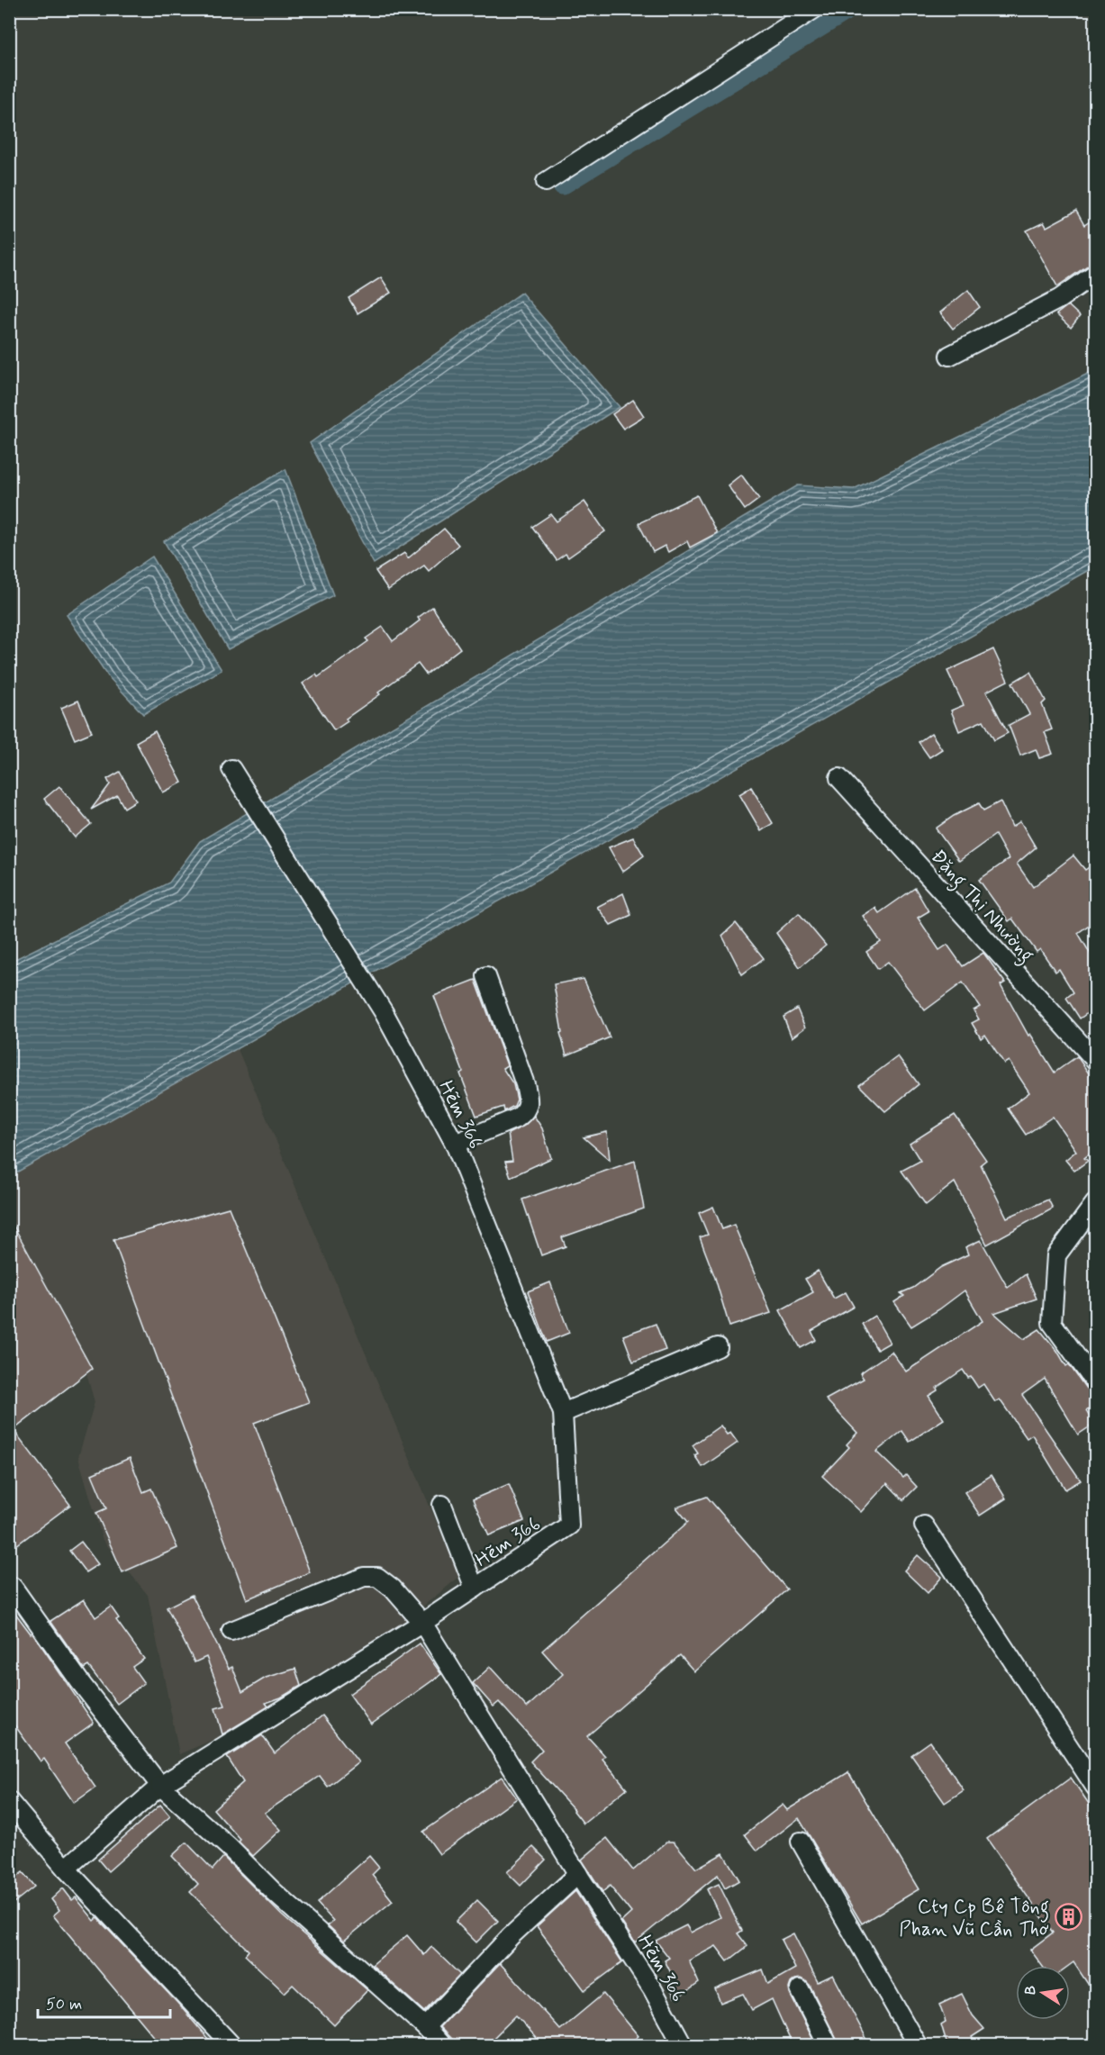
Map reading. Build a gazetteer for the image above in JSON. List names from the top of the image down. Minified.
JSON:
{"streets":{"street":["Đặng Thị Nhường","Hẽm 366"]},"places":{"building":["Cty Cp Bê Tông Phan Vũ Cần Thơ"]},"scale_bar":"50 m","north":"left"}
